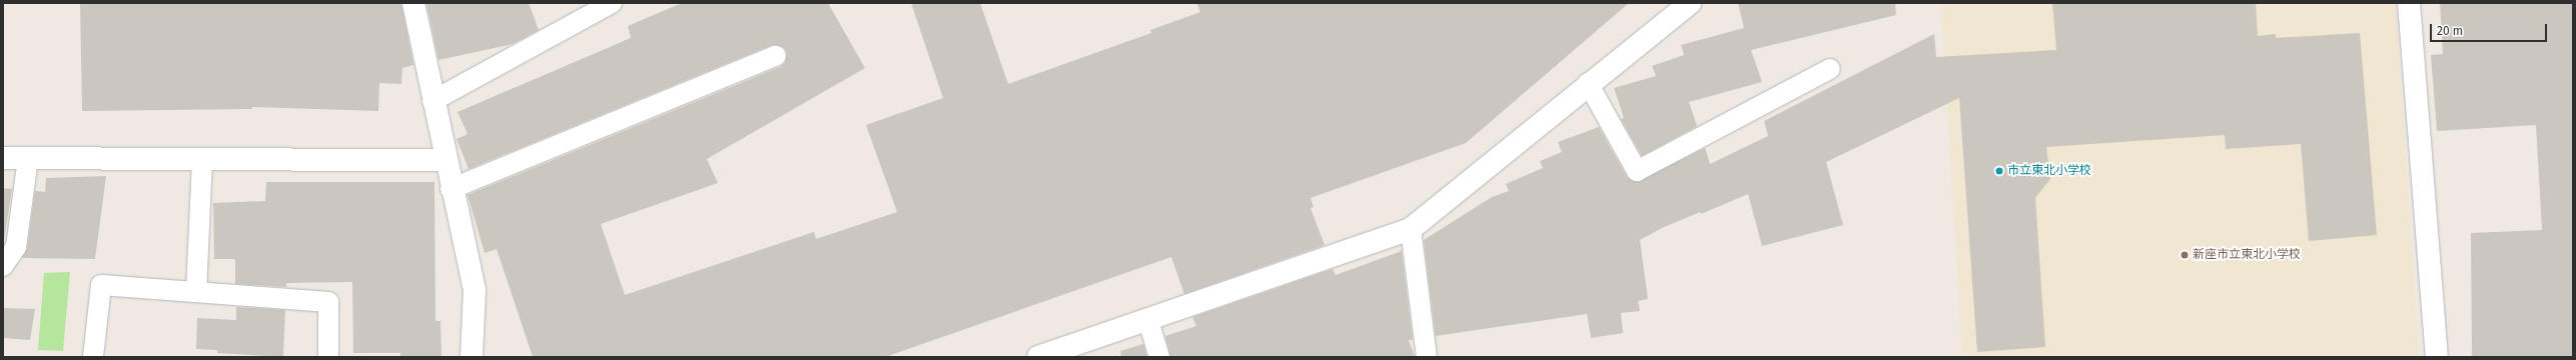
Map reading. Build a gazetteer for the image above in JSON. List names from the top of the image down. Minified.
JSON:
{"places":["市立東北小学校","新座市立東北小学校"],"scale_bar":"20 m"}
